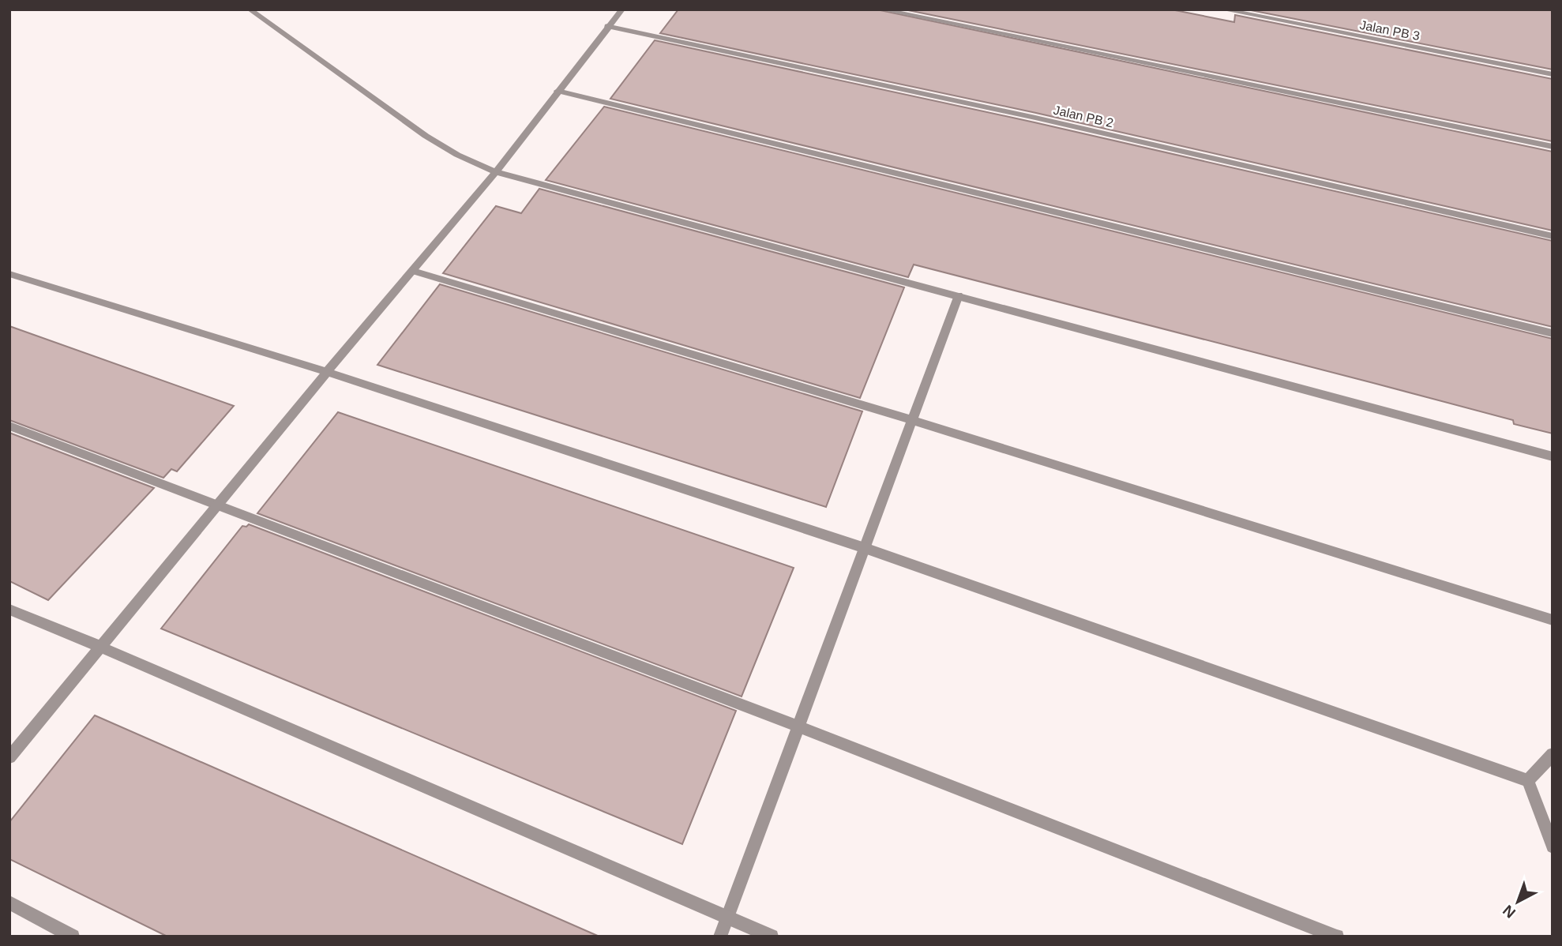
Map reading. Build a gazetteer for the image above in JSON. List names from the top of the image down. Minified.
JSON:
{"streets":{"street":["Jalan PB 3","Jalan PB 2"]},"north":"bottom left"}
